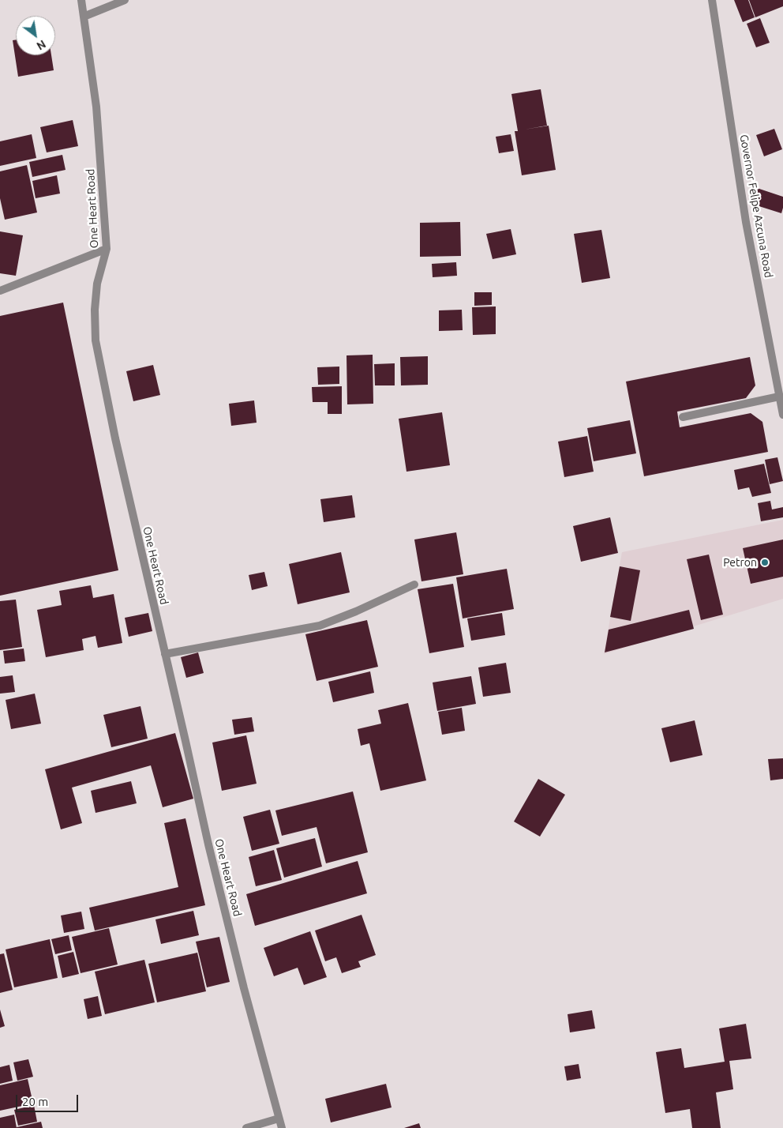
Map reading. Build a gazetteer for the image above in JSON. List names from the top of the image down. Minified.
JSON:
{"streets":{"street":["Governor Felipe Azcuna Road","One Heart Road"]},"places":["Petron"],"scale_bar":"20 m","north":"bottom right"}
